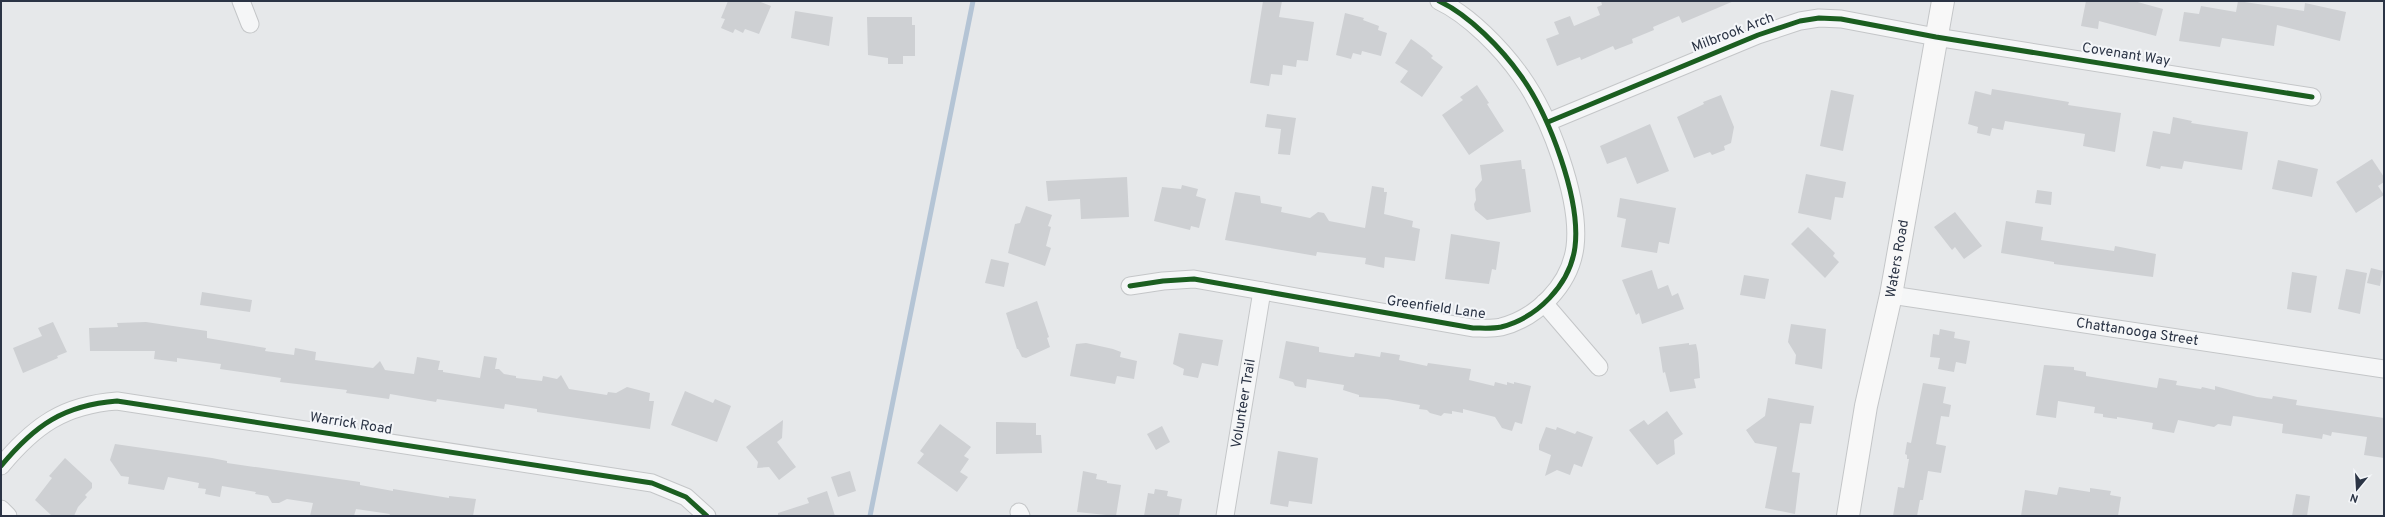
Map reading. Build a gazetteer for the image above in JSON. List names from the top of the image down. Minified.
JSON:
{"streets":{"street":["Milbrook Arch","Covenant Way","Waters Road","Greenfield Lane","Chattanooga Street","Volunteer Trail","Warrick Road"]},"crossings":[["Milbrook Arch","Covenant Way"],["Milbrook Arch","Waters Road"],["Milbrook Arch","Greenfield Lane"],["Covenant Way","Waters Road"],["Waters Road","Chattanooga Street"],["Greenfield Lane","Volunteer Trail"]],"north":"bottom"}
